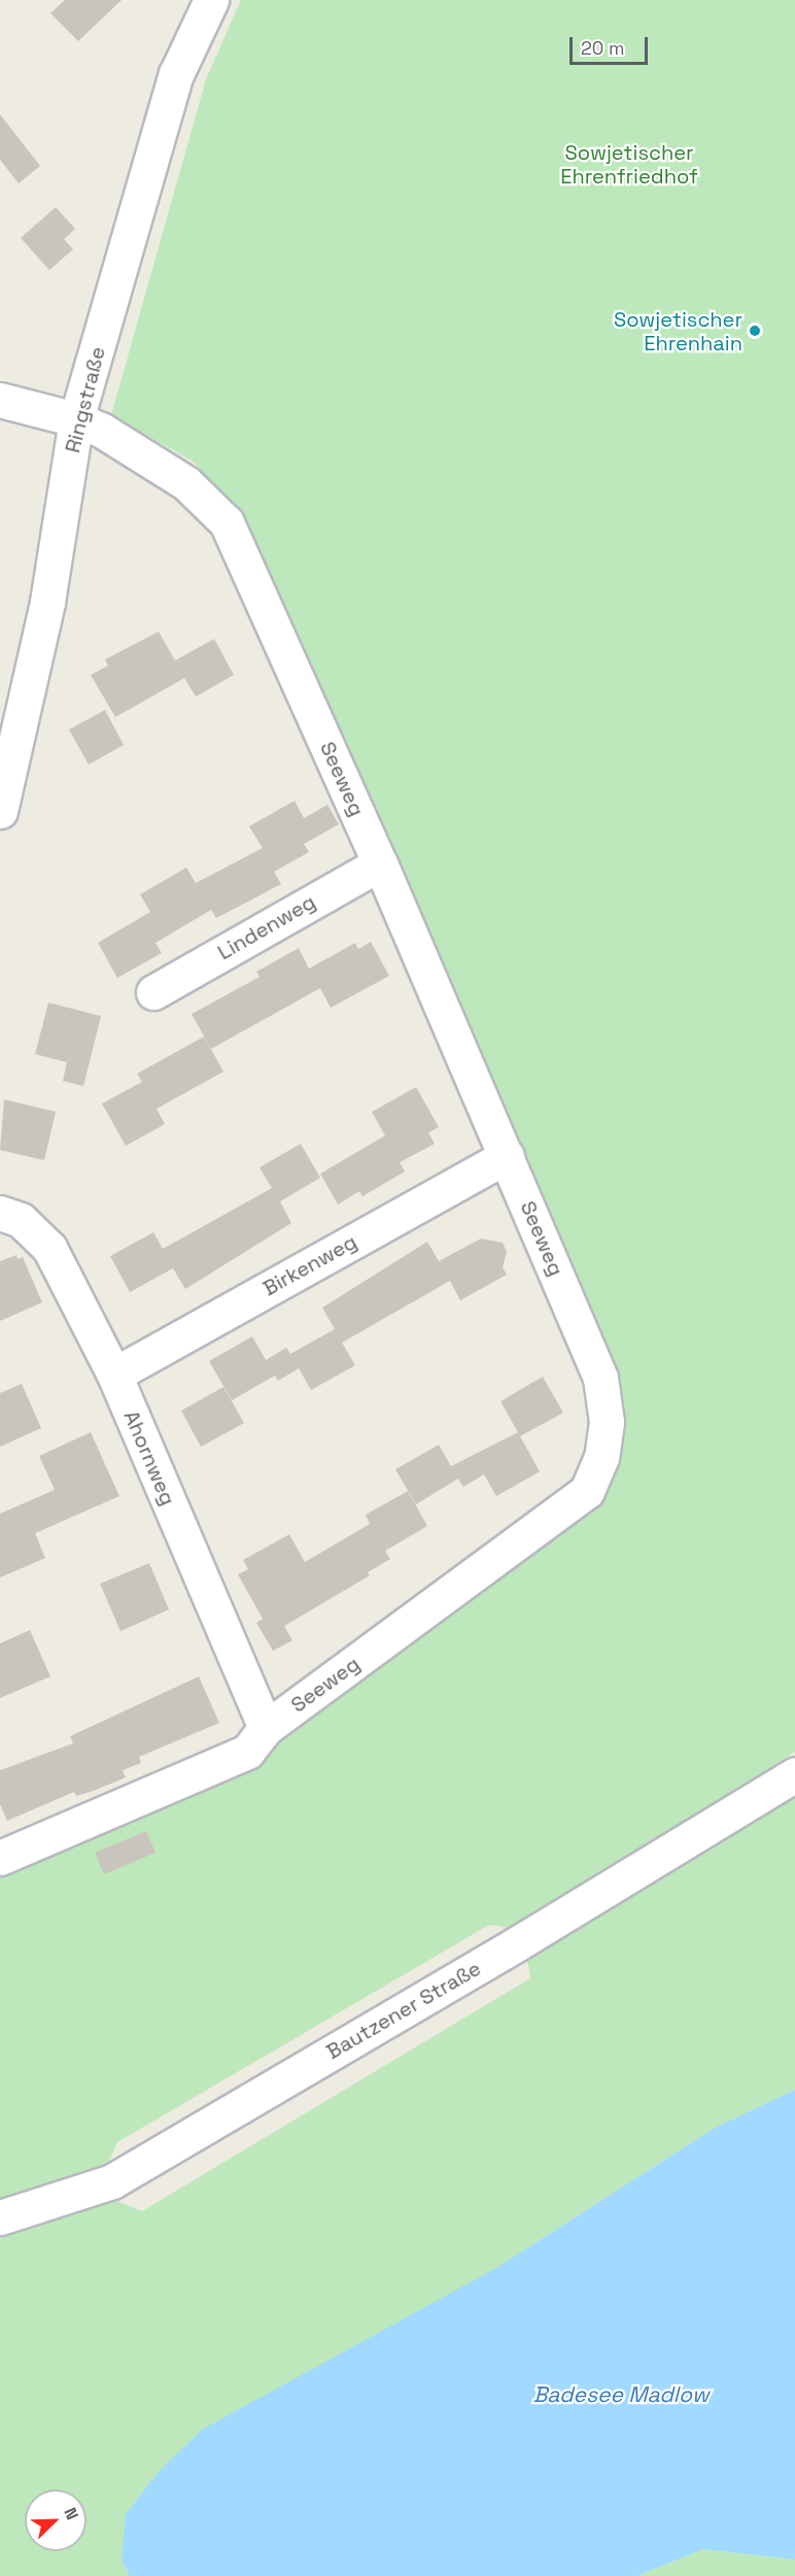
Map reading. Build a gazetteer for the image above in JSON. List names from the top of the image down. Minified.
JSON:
{"streets":{"street":["Ringstraße","Seeweg","Lindenweg","Birkenweg","Ahornweg","Bautzener Straße"]},"crossings":[["Ringstraße","Seeweg"],["Seeweg","Lindenweg"],["Seeweg","Birkenweg"],["Seeweg","Ahornweg"],["Birkenweg","Ahornweg"]],"water":["Badesee Madlow"],"parks":["Sowjetischer Ehrenfriedhof"],"places":["Sowjetischer Ehrenhain"],"scale_bar":"20 m","north":"top right"}
